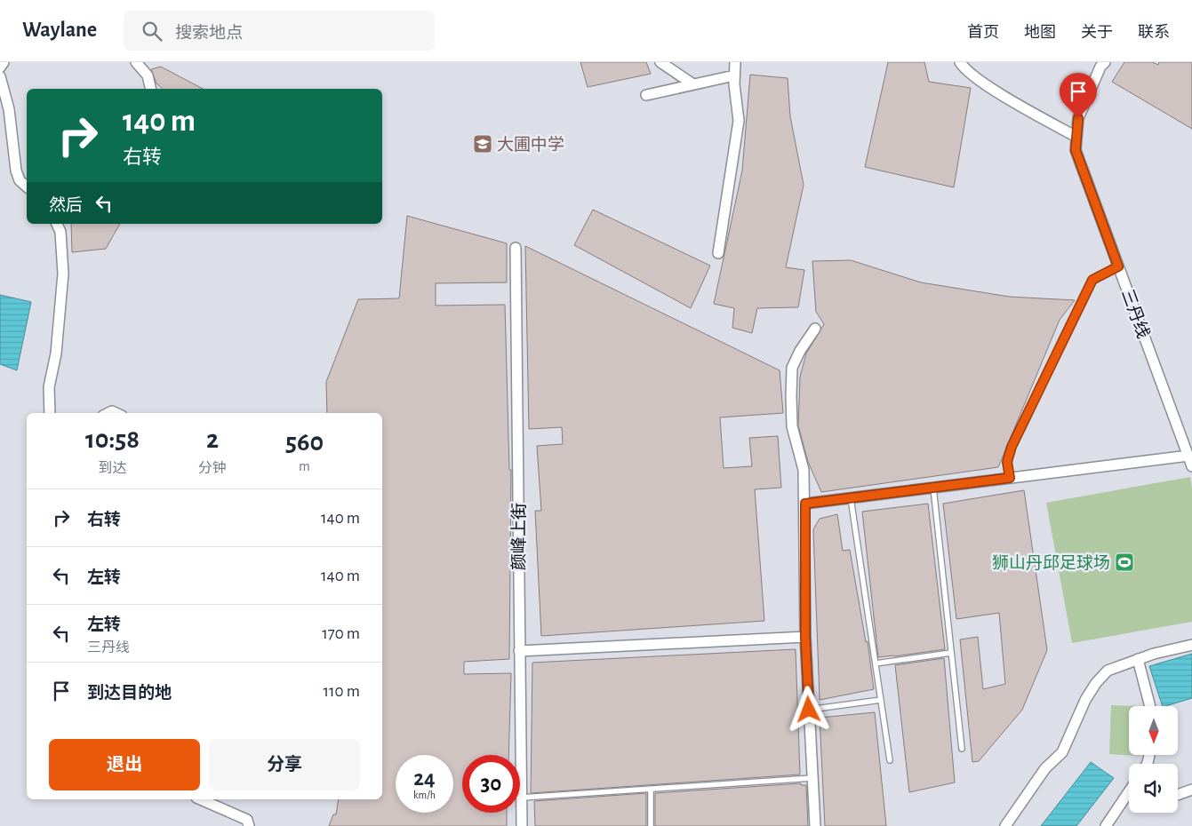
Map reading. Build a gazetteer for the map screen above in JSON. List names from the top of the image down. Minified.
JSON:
{"streets":{"street":["三丹线","颜峰上街"]},"places":{"school or university":["大圃中学"],"sports":["狮山丹邱足球场"]},"north":"bottom","page":{"header":"Waylane","search":"搜索地点","nav":["首页","地图","关于","联系"],"turn":["140 m","右转"],"then":"然后","eta":["10:58","到达","2","分钟","560","m"],"list":[{"name":"右转","value":"140 m"},{"name":"左转","value":"140 m"},{"name":"左转","note":"三丹线","value":"170 m"},{"name":"到达目的地","value":"110 m"}],"buttons":["退出","分享"],"speed":"24 km/h","limit":"30"}}
